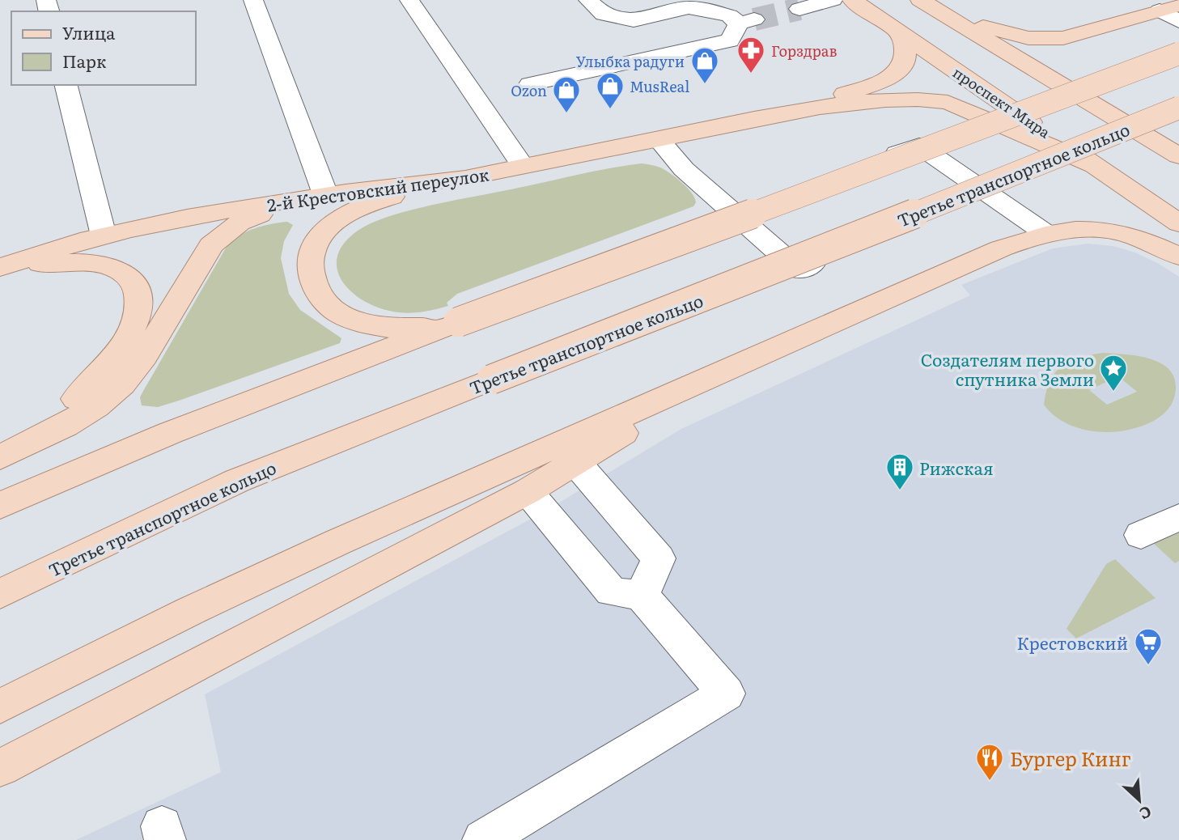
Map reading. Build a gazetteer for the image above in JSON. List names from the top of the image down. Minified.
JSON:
{"streets":{"main road":["проспект Мира","Третье транспортное кольцо","2-й Крестовский переулок"]},"crossings":[["проспект Мира","2-й Крестовский переулок"]],"places":{"pharmacy":["Горздрав"],"shop":["Улыбка радуги","MusReal","Ozon"],"place":["Создателям первого спутника Земли"],"building":["Рижская"],"supermarket":["Крестовский"],"restaurant":["Бургер Кинг"]},"legend":["Улица","Парк"],"north":"bottom right"}
